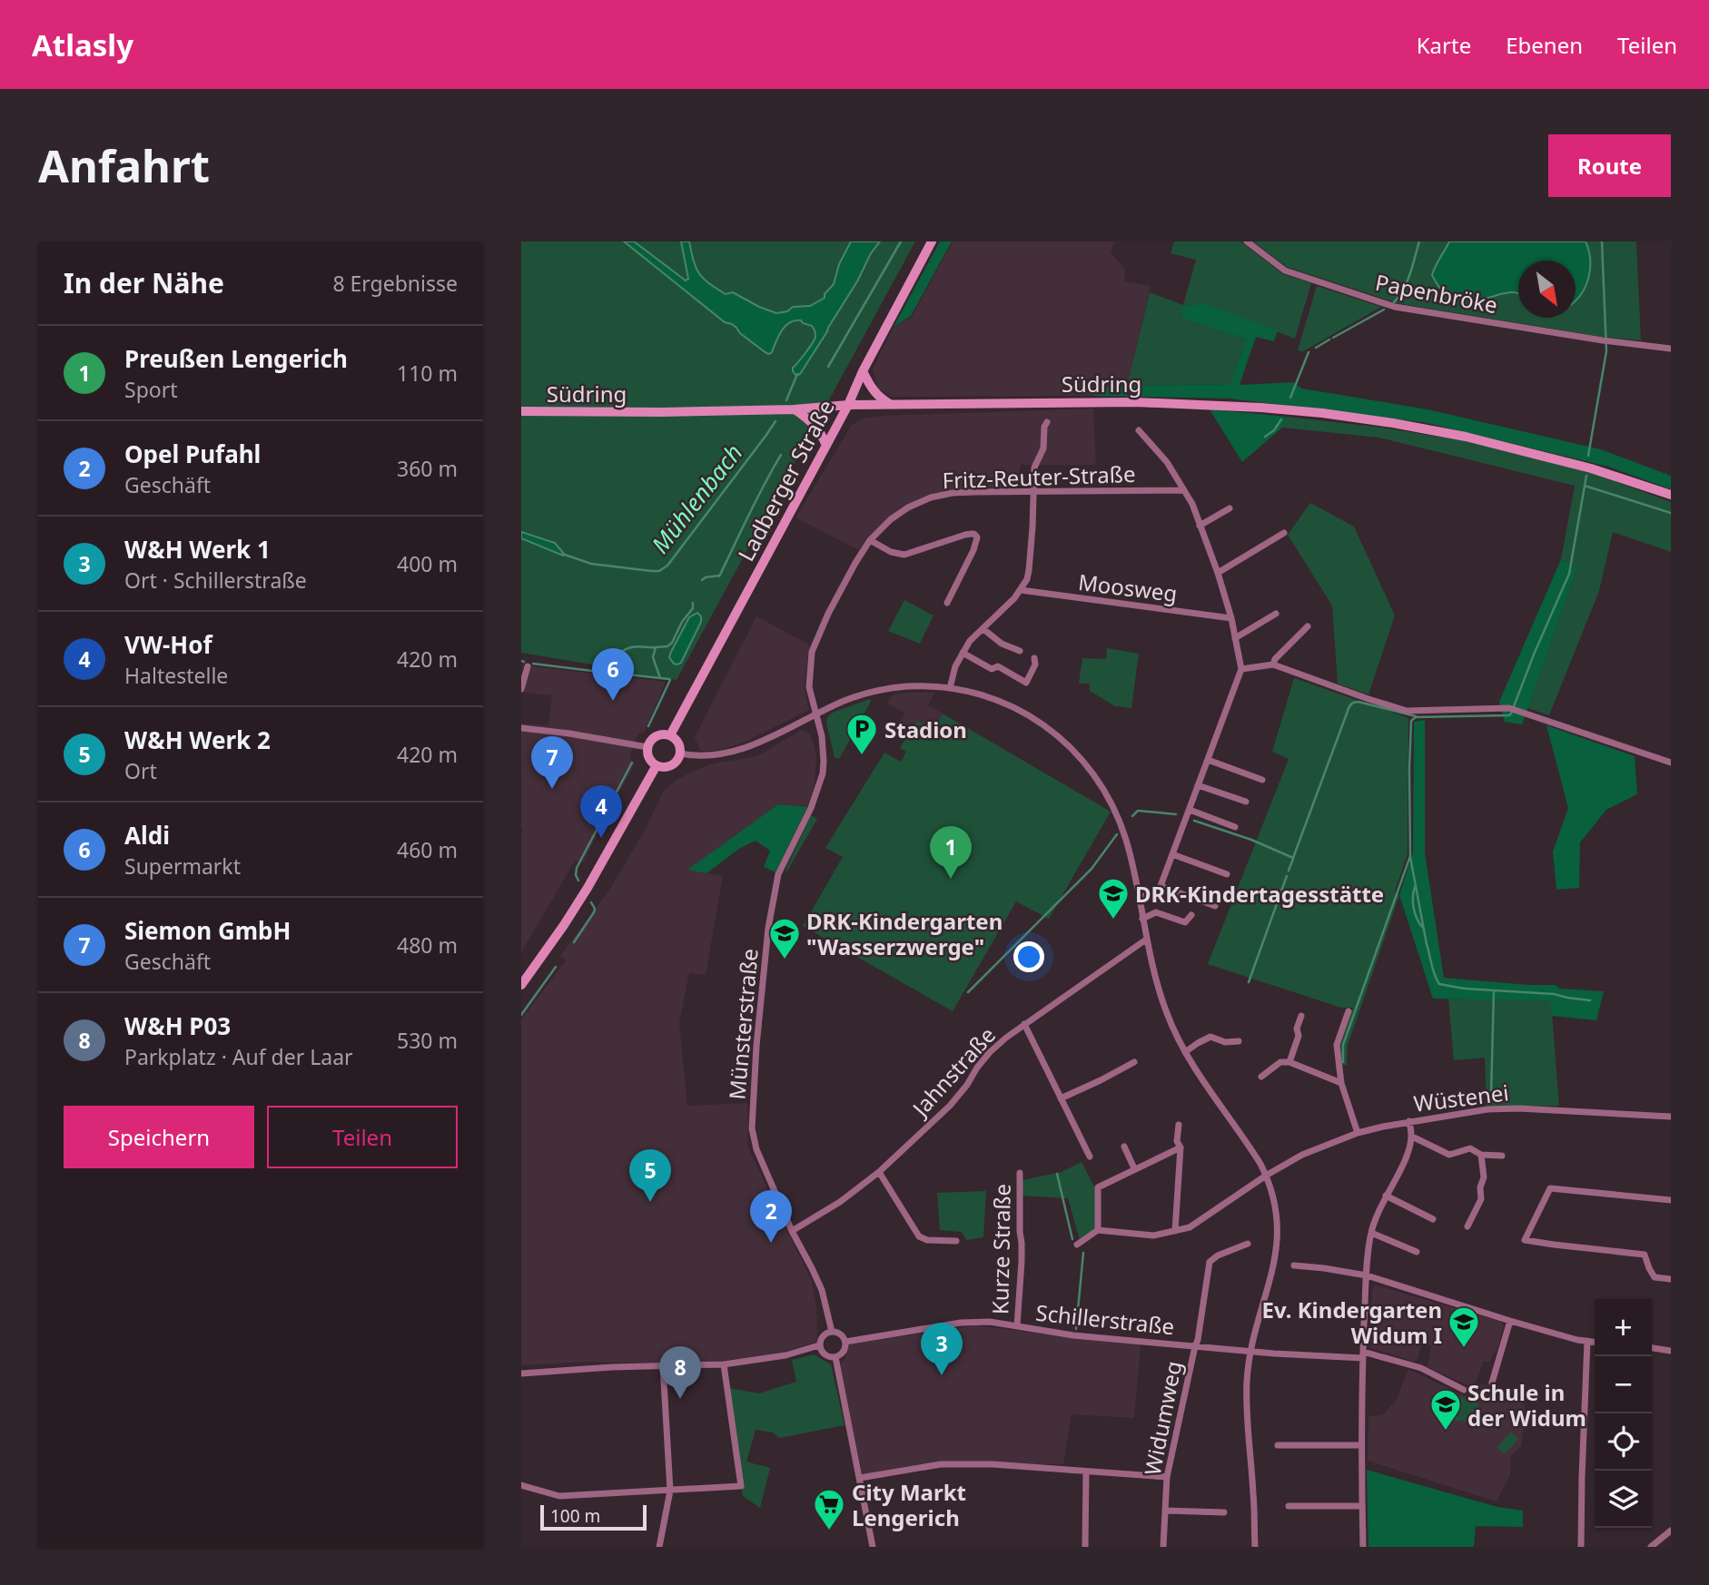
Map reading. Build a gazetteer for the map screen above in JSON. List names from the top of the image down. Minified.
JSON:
{"streets":{"main road":["Südring","Ladberger Straße"],"street":["Papenbröke","Fritz-Reuter-Straße","Moosweg","Münsterstraße","Jahnstraße","Wüstenei","Kurze Straße","Schillerstraße","Widumweg"]},"crossings":[["Südring","Ladberger Straße"],["Fritz-Reuter-Straße","Münsterstraße"],["Münsterstraße","Jahnstraße"],["Münsterstraße","Schillerstraße"],["Kurze Straße","Schillerstraße"],["Schillerstraße","Widumweg"]],"water":["Mühlenbach"],"places":{"parking":["Stadion"],"school or university":["DRK-Kindertagesstätte","DRK-Kindergarten \"Wasserzwerge\"","Ev. Kindergarten Widum I","Schule in der Widum"],"supermarket":["City Markt Lengerich"]},"scale_bar":"100 m","north":"bottom right","page":{"header":"Atlasly","nav":["Karte","Ebenen","Teilen"],"buttons":["Route",["Speichern","Teilen"]],"title":"Anfahrt","heading":["In der Nähe","8 Ergebnisse"],"list":[{"mark":"1","name":"Preußen Lengerich","note":"Sport","value":"110 m"},{"mark":"2","name":"Opel Pufahl","note":"Geschäft","value":"360 m"},{"mark":"3","name":"W&H Werk 1","note":"Ort · Schillerstraße","value":"400 m"},{"mark":"4","name":"VW-Hof","note":"Haltestelle","value":"420 m"},{"mark":"5","name":"W&H Werk 2","note":"Ort","value":"420 m"},{"mark":"6","name":"Aldi","note":"Supermarkt","value":"460 m"},{"mark":"7","name":"Siemon GmbH","note":"Geschäft","value":"480 m"},{"mark":"8","name":"W&H P03","note":"Parkplatz · Auf der Laar","value":"530 m"}],"pins":["6","7","4","1","5","2","3","8"],"map_buttons":["+","−"],"scale":"100 m"}}
